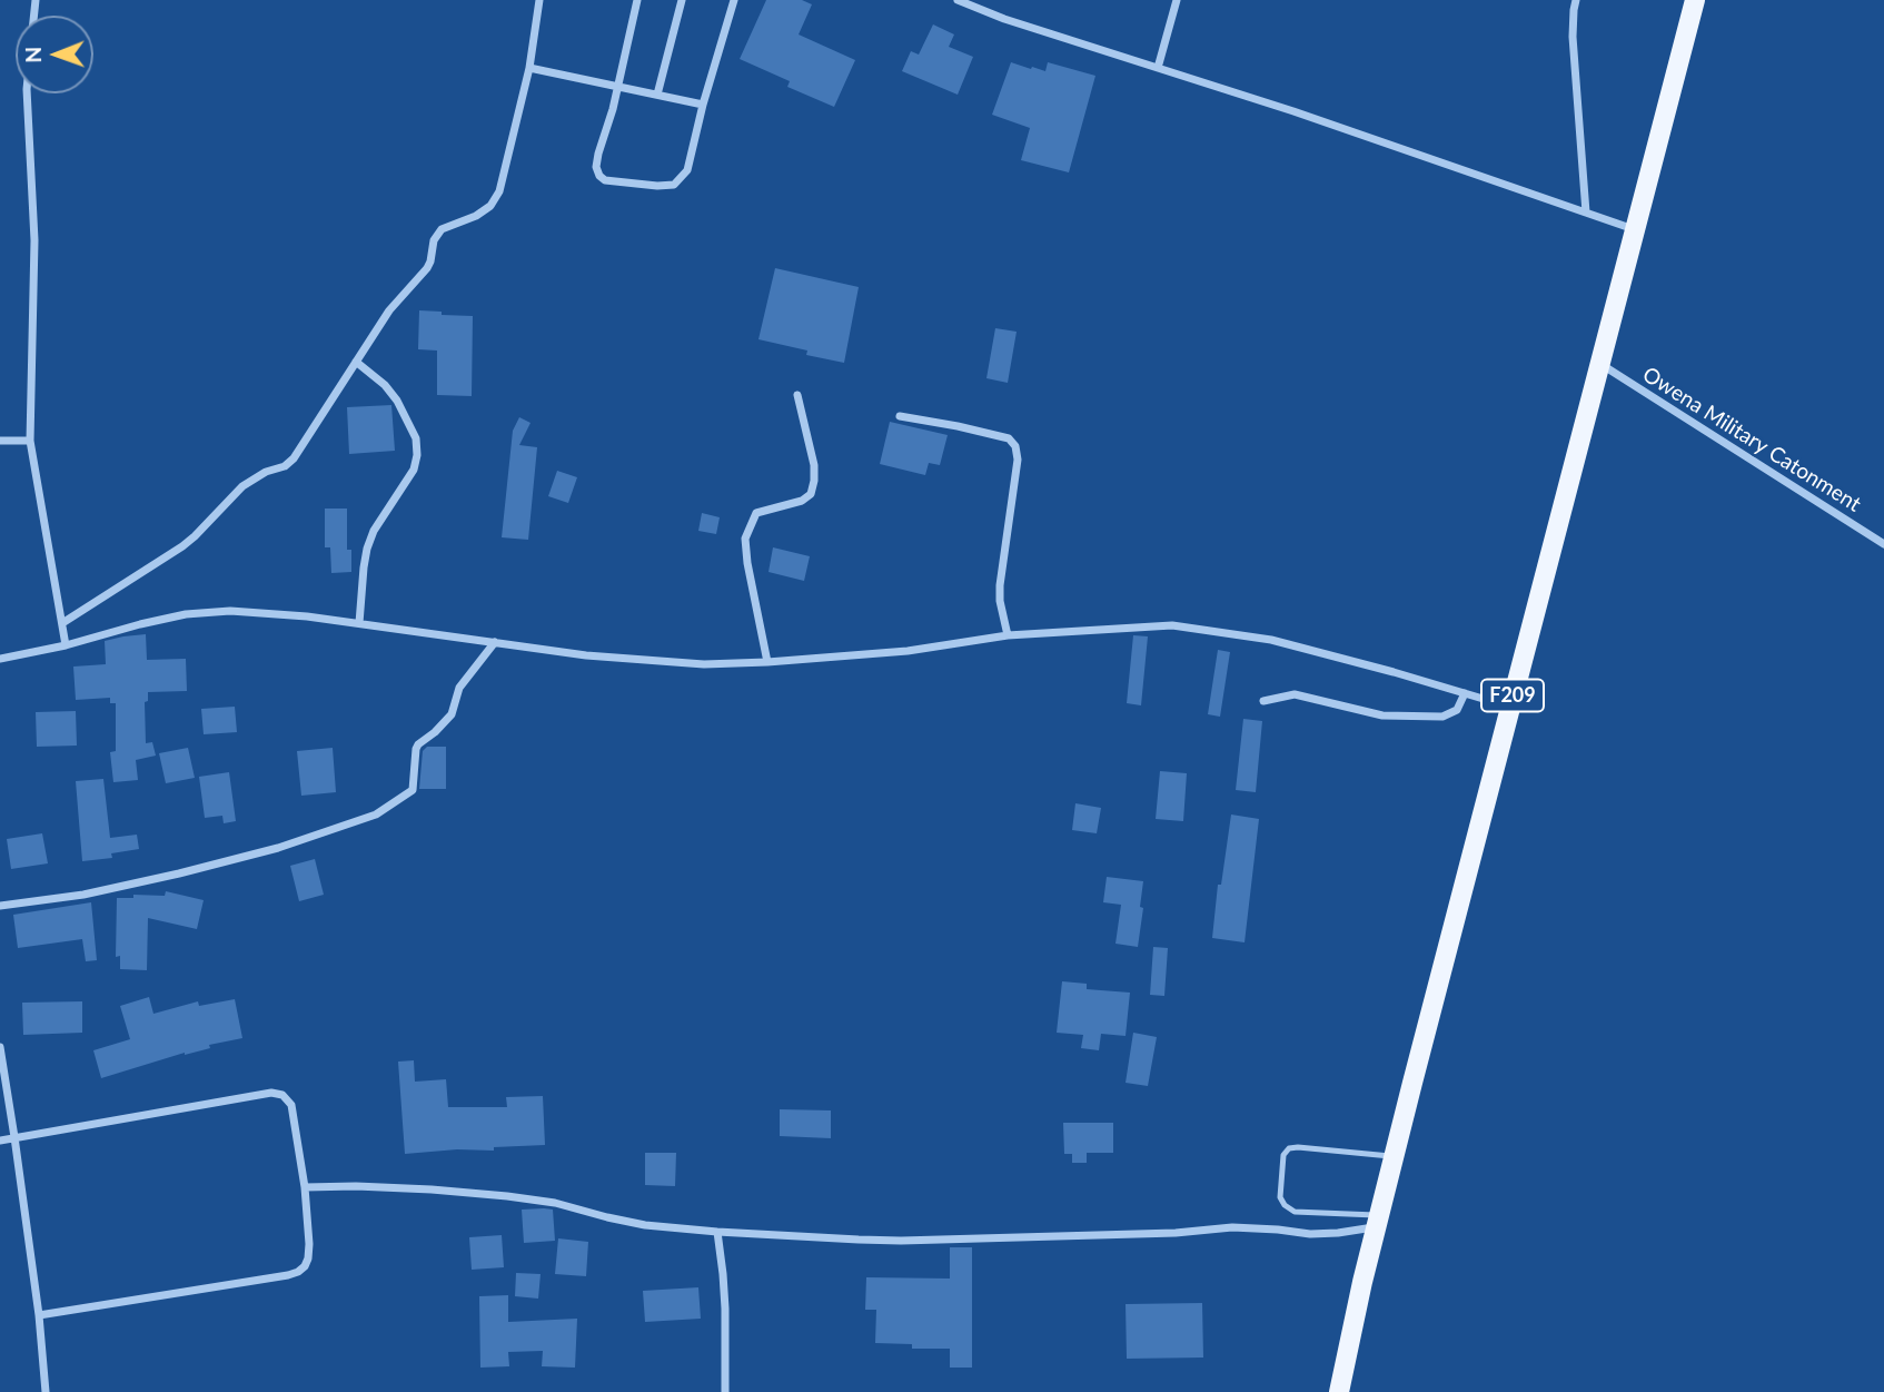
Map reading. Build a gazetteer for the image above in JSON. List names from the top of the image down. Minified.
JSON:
{"streets":{"main road":["F209"],"street":["Owena Military Catonment"]},"crossings":[["Owena Military Catonment","F209"]],"north":"left"}
